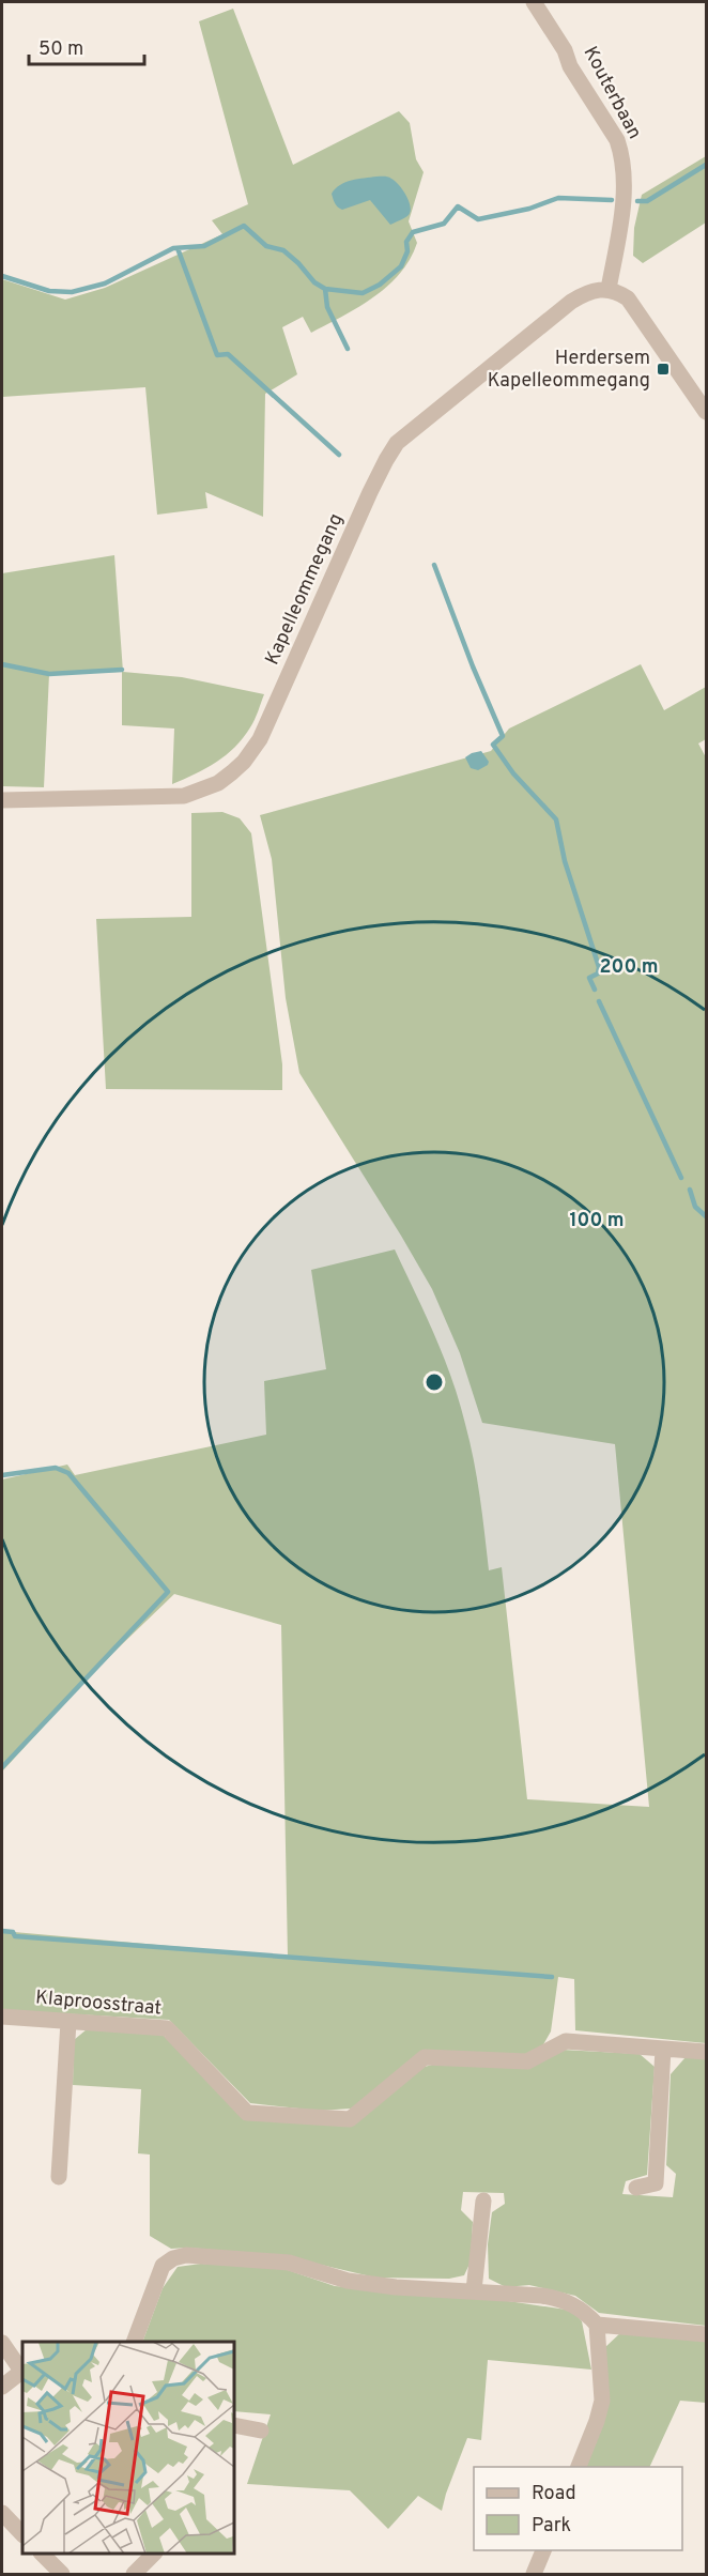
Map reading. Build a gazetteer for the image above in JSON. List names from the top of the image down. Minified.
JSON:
{"streets":{"street":["Kouterbaan","Kapelleommegang","Klaproosstraat"]},"crossings":[["Kouterbaan","Kapelleommegang"]],"places":{"transit":["Herdersem Kapelleommegang"]},"legend":["Road","Park"],"scale_bar":"50 m","rings":["200 m","100 m"]}
